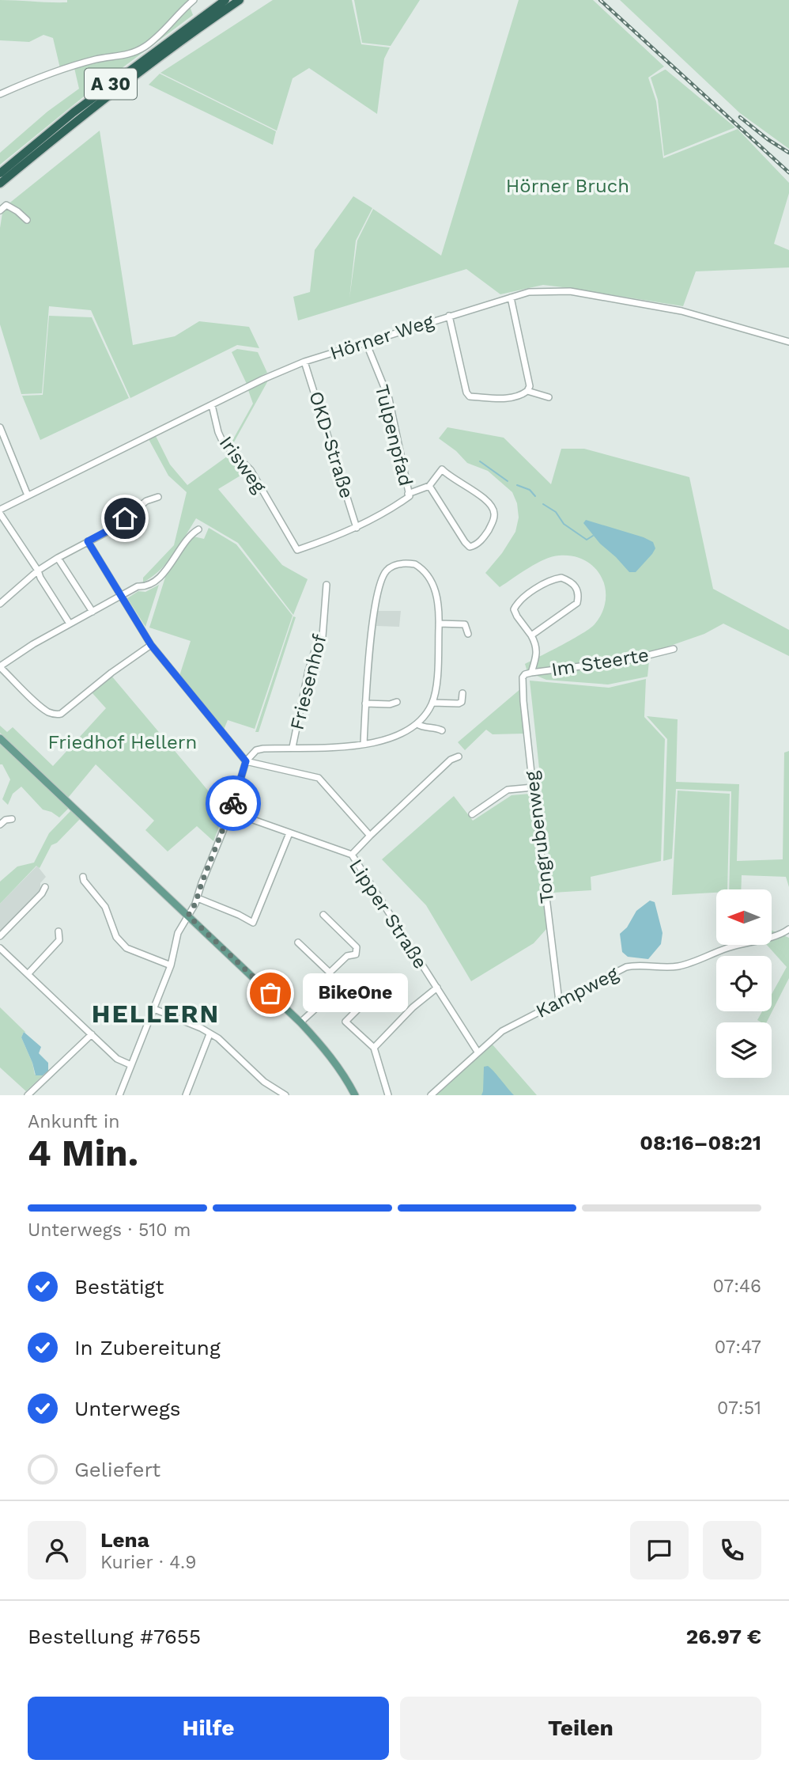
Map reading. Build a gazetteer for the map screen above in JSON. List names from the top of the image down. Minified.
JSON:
{"streets":{"highway":["A 30"],"street":["Hörner Weg","Tulpenpfad","OKD-Straße","Irisweg","Im Steerte","Friesenhof","Tongrubenweg","Lipper Straße","Kampweg"]},"crossings":[["Hörner Weg","Tulpenpfad"],["Hörner Weg","OKD-Straße"],["Hörner Weg","Irisweg"],["OKD-Straße","Irisweg"],["Im Steerte","Tongrubenweg"],["Tongrubenweg","Kampweg"],["Lipper Straße","Kampweg"]],"districts":["HELLERN"],"parks":["Hörner Bruch","Friedhof Hellern"],"places":["BikeOne"],"north":"left","page":{"bubble":"BikeOne","heading":["4 Min.","Ankunft in","08:16–08:21"],"panel":["Lena","Kurier · 4.9","Bestellung #7655","26.97 €"],"bar":"Unterwegs · 510 m","list":[["Bestätigt","07:46"],["In Zubereitung","07:47"],["Unterwegs","07:51"],"Geliefert"],"buttons":["Hilfe","Teilen"]}}
